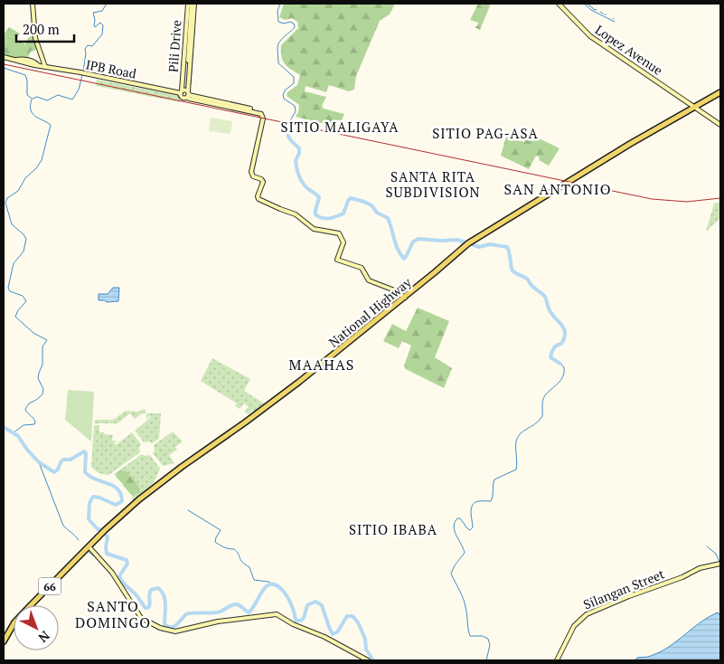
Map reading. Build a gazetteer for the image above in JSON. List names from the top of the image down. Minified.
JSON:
{"streets":{"main road":["National Highway","66"],"street":["Lopez Avenue","IPB Road","Silangan Street"]},"crossings":[["Lopez Avenue","National Highway"],["IPB Road","National Highway"]],"districts":["SITIO MALIGAYA","SITIO PAG-ASA","SANTA RITA SUBDIVISION","SAN ANTONIO","MAAHAS","SITIO IBABA","SANTO DOMINGO"],"scale_bar":"200 m","north":"bottom right"}
